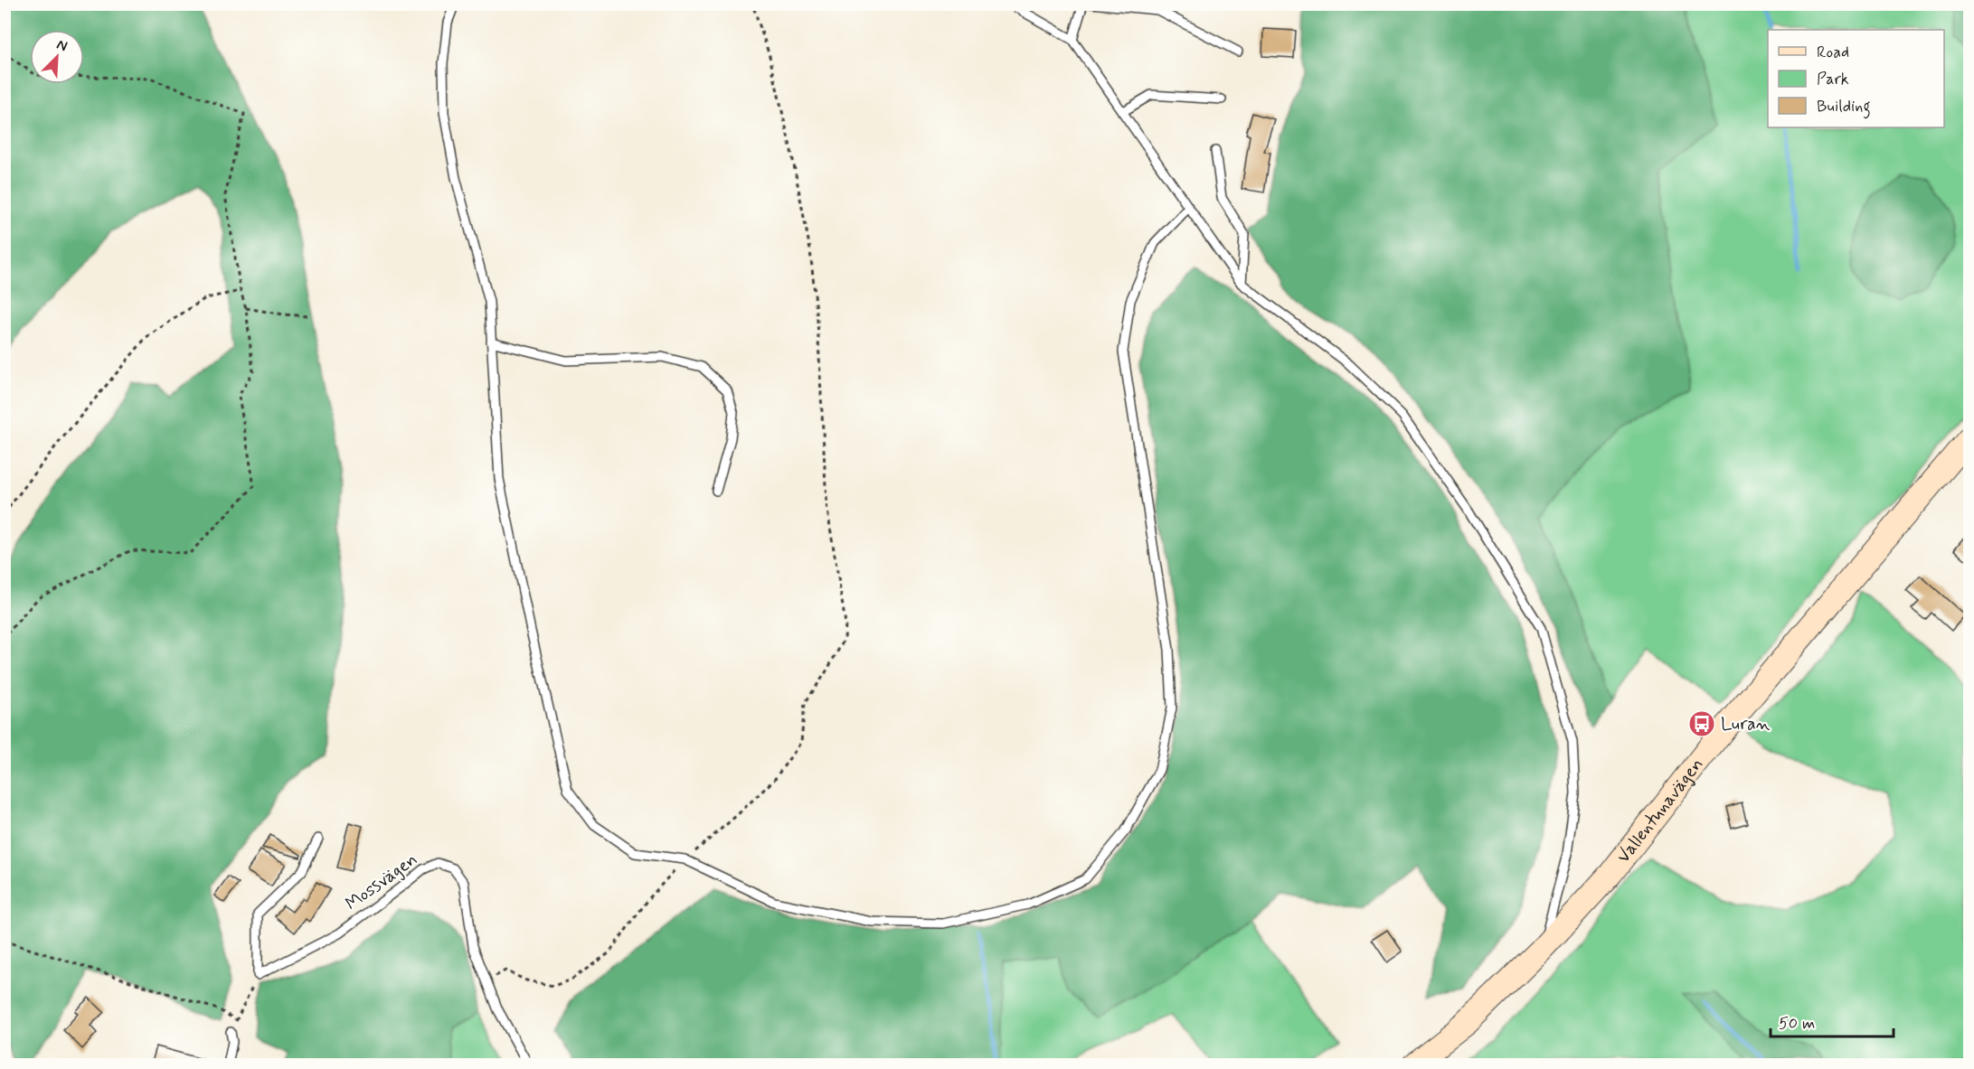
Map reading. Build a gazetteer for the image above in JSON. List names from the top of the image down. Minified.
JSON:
{"streets":{"main road":["Vallentunavägen"],"lane":["Mossvägen"]},"places":{"bus stop":["Luran"]},"legend":["Road","Park","Building"],"scale_bar":"50 m","north":"top right"}
